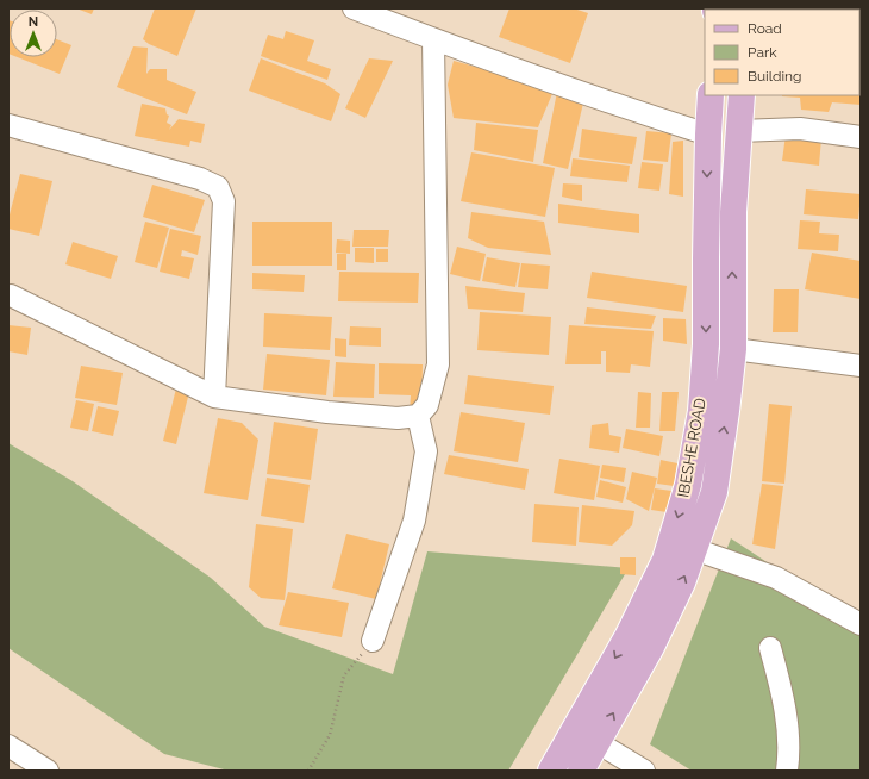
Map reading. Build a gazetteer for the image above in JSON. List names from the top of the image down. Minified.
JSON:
{"streets":{"main road":["IBESHE ROAD"]},"legend":["Road","Park","Building"],"north":"top"}
